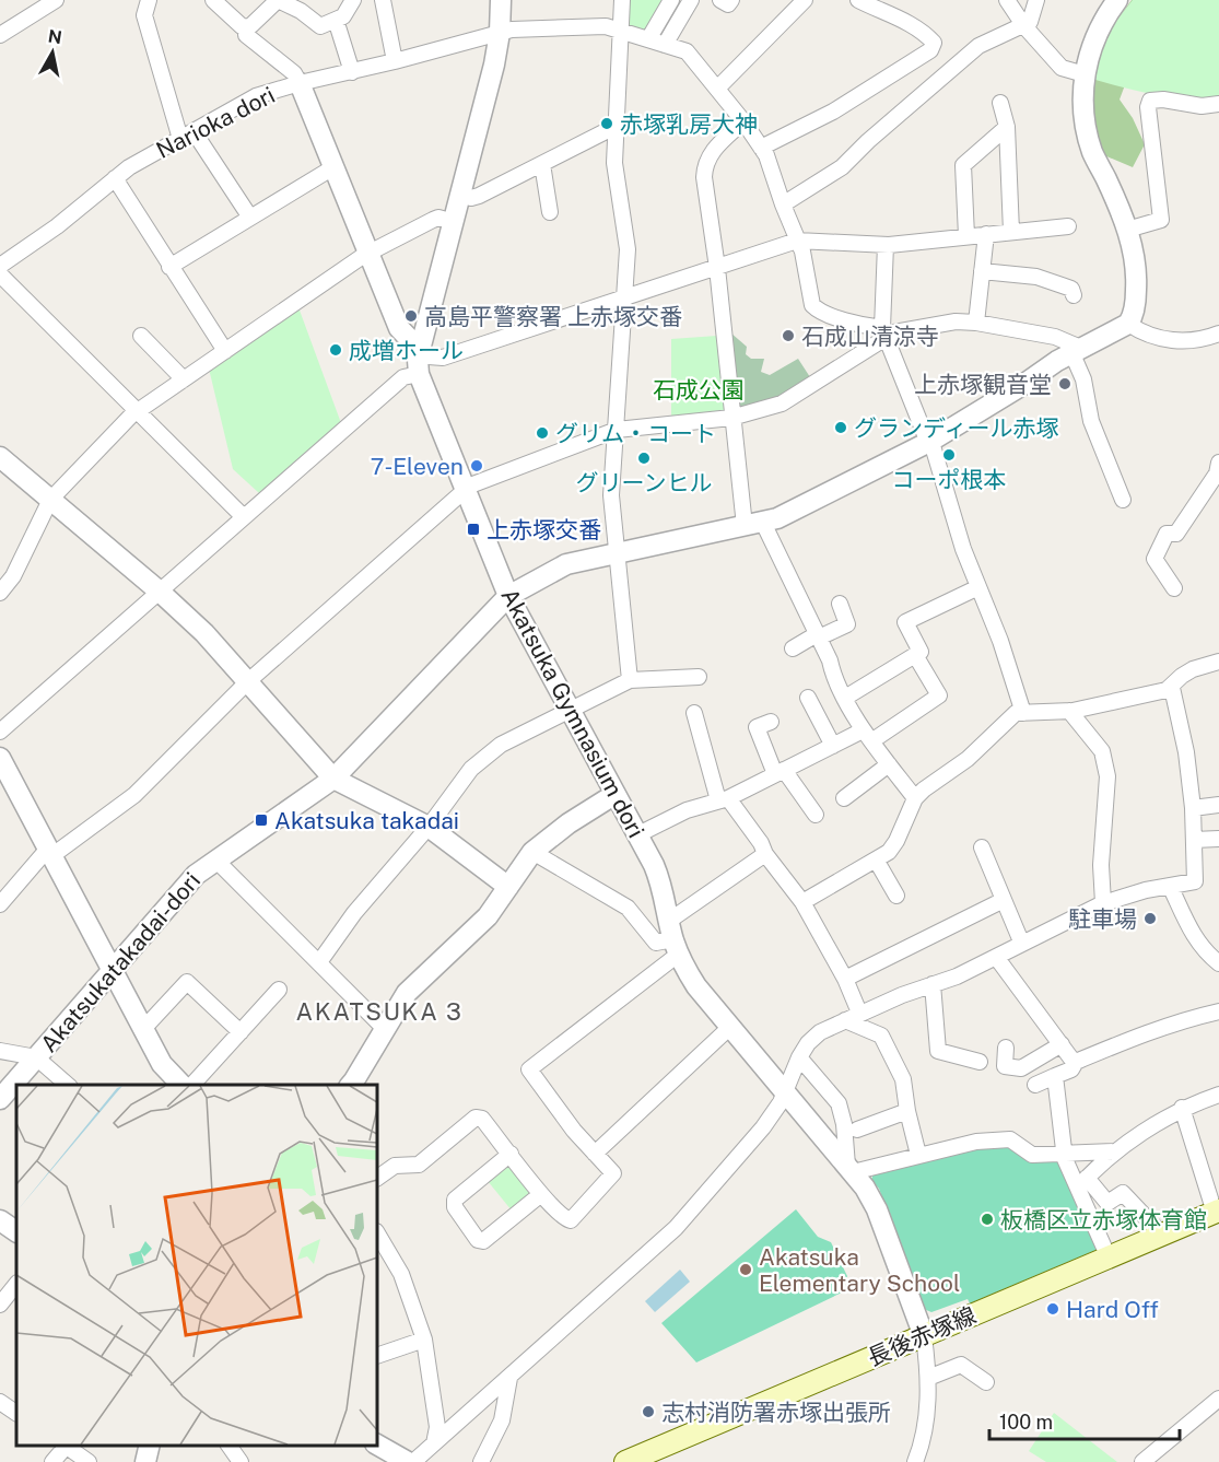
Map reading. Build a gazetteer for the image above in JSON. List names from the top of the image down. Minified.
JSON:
{"streets":{"main road":["長後赤塚線"],"street":["Narioka dori","Akatsuka Gymnasium dori","Akatsukatakadai-dori"]},"crossings":[["Narioka dori","Akatsuka Gymnasium dori"],["Akatsuka Gymnasium dori","Akatsukatakadai-dori"],["Akatsuka Gymnasium dori","長後赤塚線"]],"districts":["AKATSUKA 3"],"parks":["石成公園"],"places":{"other":["赤塚乳房大神","高島平警察署 上赤塚交番","石成山清涼寺","成増ホール","上赤塚観音堂","グランディール赤塚","グリム・コート","コーポ根本","グリーンヒル","7-Eleven","駐車場","板橋区立赤塚体育館","Akatsuka Elementary School","Hard Off","志村消防署赤塚出張所"],"transit":["上赤塚交番","Akatsuka takadai"]},"scale_bar":"100 m","north":"top"}
